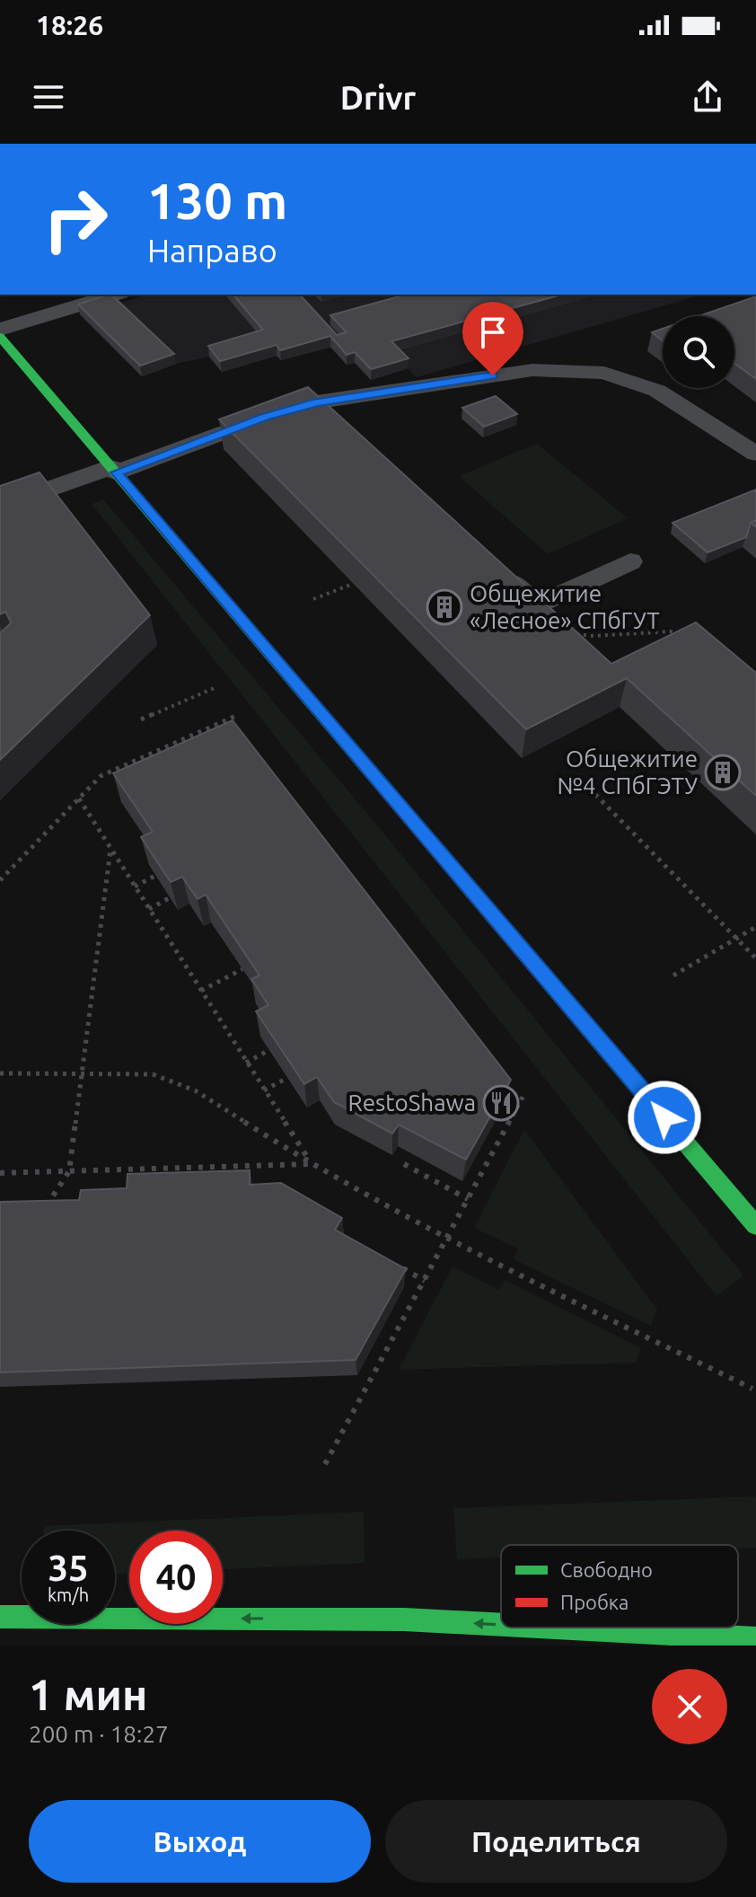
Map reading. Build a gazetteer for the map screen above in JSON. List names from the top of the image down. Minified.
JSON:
{"places":{"building":["Общежитие «Лесное» СПбГУТ","Общежитие №4 СПбГЭТУ"],"restaurant":["RestoShawa"]},"legend":["Свободно","Пробка"],"page":{"status":"18:26","header":"Drivr","turn":["130 m","Направо"],"speed":"35 km/h","limit":"40","heading":["1 мин","200 m · 18:27"],"buttons":["Выход","Поделиться"]}}
